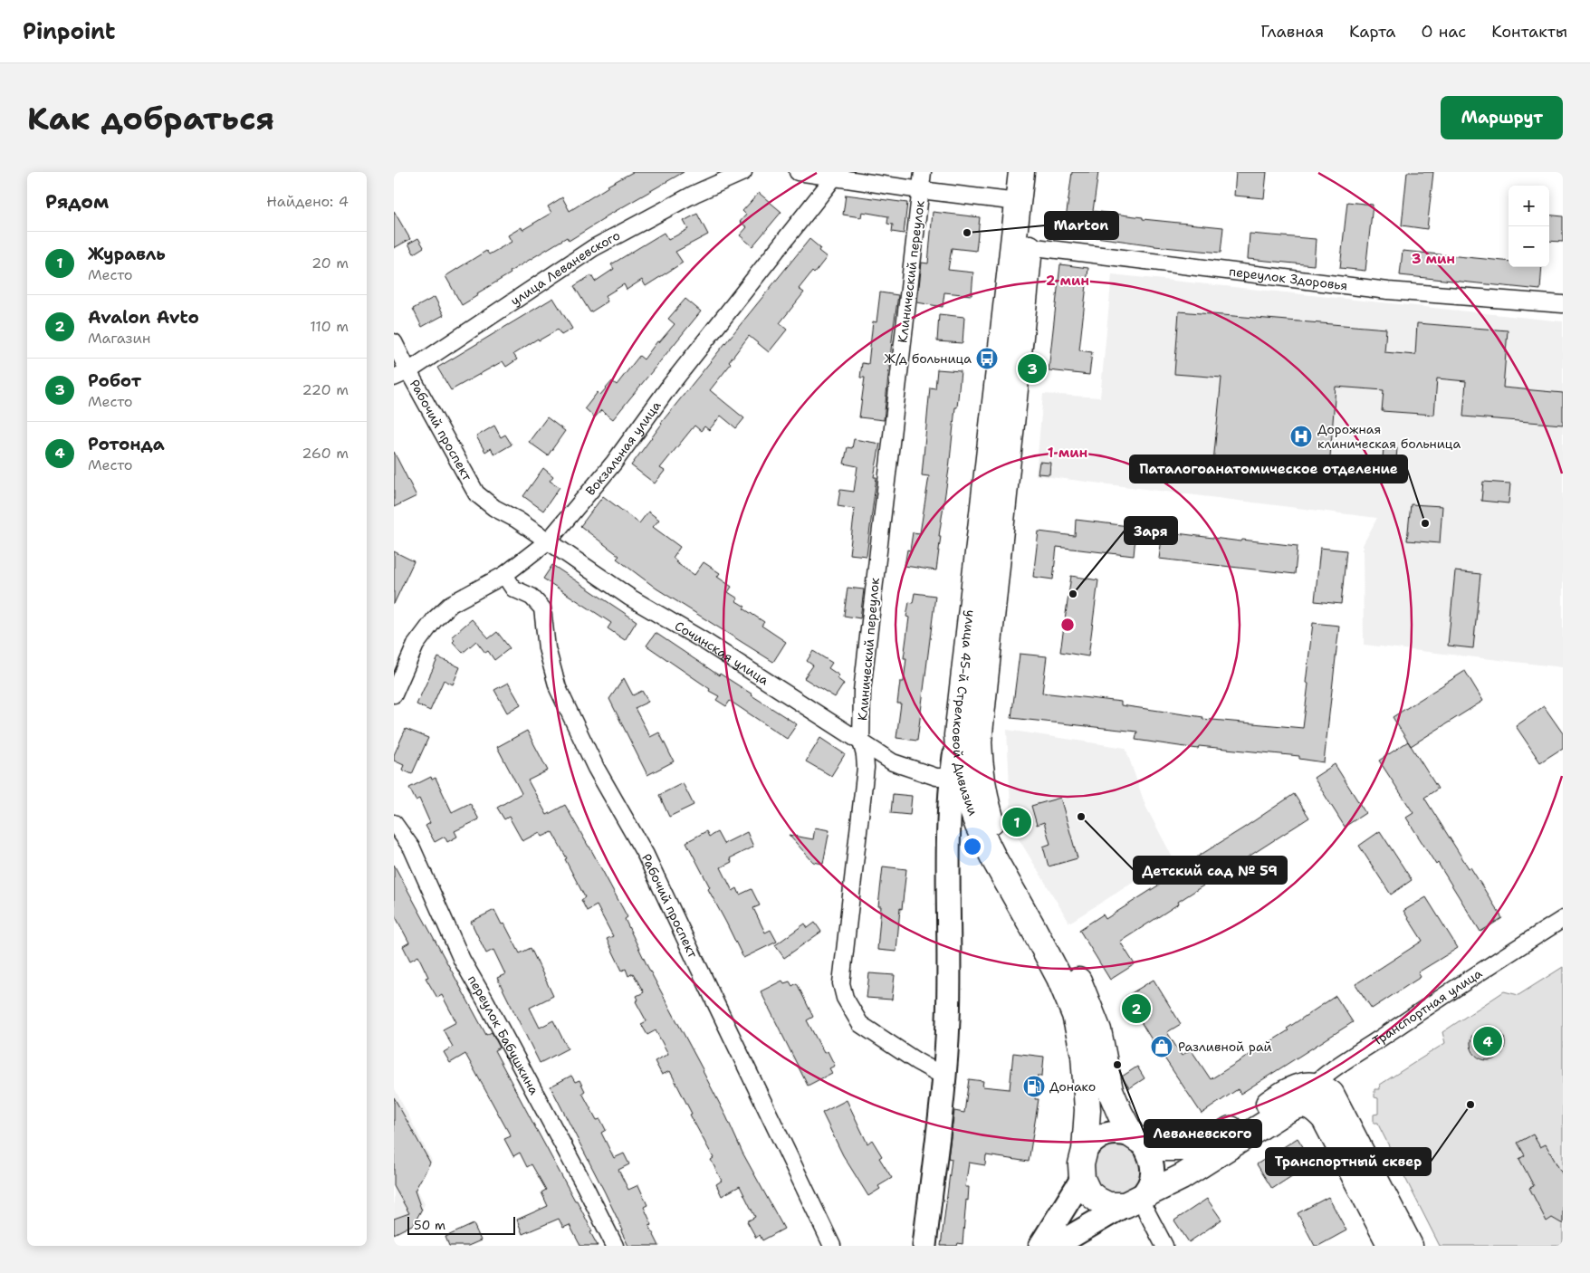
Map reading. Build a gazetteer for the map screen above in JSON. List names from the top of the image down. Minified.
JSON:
{"streets":{"main road":["улица 45-й Стрелковой Дивизии"],"street":["улица Леваневского","Клинический переулок","переулок Здоровья","Рабочий проспект","Вокзальная улица","Сочинская улица","Транспортная улица","переулок Бабушкина"]},"crossings":[["улица Леваневского","Рабочий проспект"],["Клинический переулок","Сочинская улица"],["переулок Здоровья","улица 45-й Стрелковой Дивизии"],["Рабочий проспект","Вокзальная улица"],["Рабочий проспект","Сочинская улица"],["Вокзальная улица","Сочинская улица"],["Сочинская улица","улица 45-й Стрелковой Дивизии"]],"places":{"other":["Marton","Паталогоанатомическое отделение","Заря","Детский сад № 59","Леваневского","Транспортный сквер"],"bus stop":["Ж/д больница"],"hospital":["Дорожная клиническая больница"],"shop":["Разливной рай"],"fuel station":["Донако"]},"scale_bar":"50 m","page":{"header":"Pinpoint","nav":["Главная","Карта","О нас","Контакты"],"buttons":"Маршрут","title":"Как добраться","heading":["Рядом","Найдено: 4"],"map_buttons":["+","−"],"list":[{"mark":"1","name":"Журавль","note":"Место","value":"20 m"},{"mark":"2","name":"Avalon Avto","note":"Магазин","value":"110 m"},{"mark":"3","name":"Робот","note":"Место","value":"220 m"},{"mark":"4","name":"Ротонда","note":"Место","value":"260 m"}],"pins":["3","1","2","4"],"scale":"50 m"},"rings":["3 мин","2 мин","1 мин"]}
